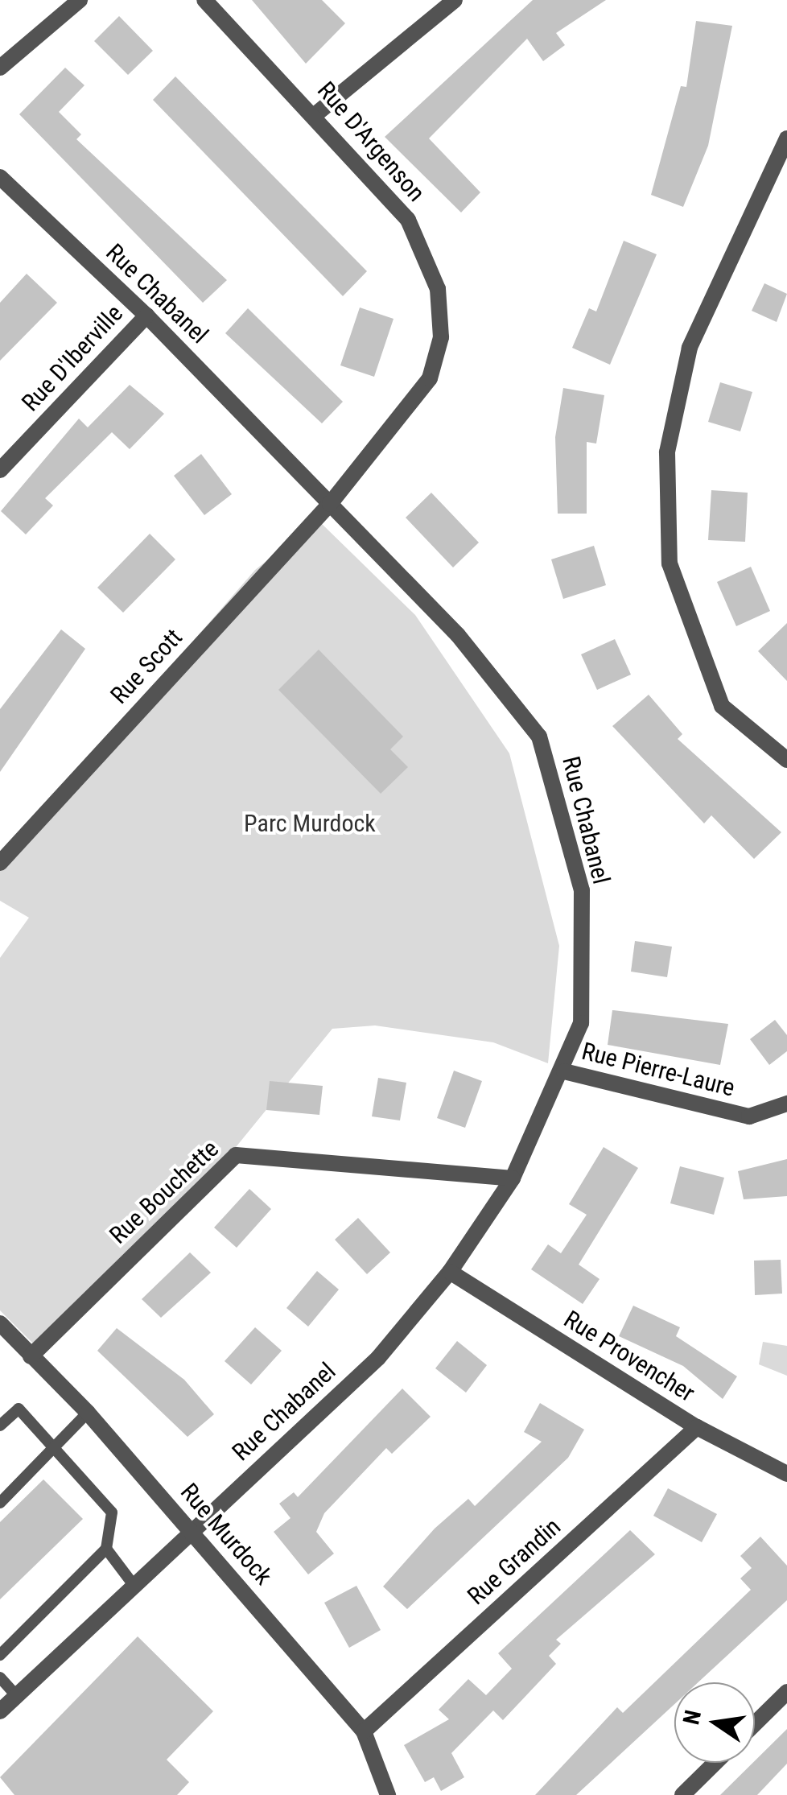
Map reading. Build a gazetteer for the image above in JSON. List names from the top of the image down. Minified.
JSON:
{"streets":{"street":["Rue D'Argenson","Rue Chabanel","Rue D'Iberville","Rue Scott","Rue Pierre-Laure","Rue Bouchette","Rue Provencher","Rue Murdock","Rue Grandin"]},"crossings":[["Rue D'Argenson","Rue Chabanel"],["Rue D'Argenson","Rue Scott"],["Rue Chabanel","Rue D'Iberville"],["Rue Chabanel","Rue Scott"],["Rue Chabanel","Rue Pierre-Laure"],["Rue Chabanel","Rue Bouchette"],["Rue Chabanel","Rue Provencher"],["Rue Chabanel","Rue Murdock"],["Rue Bouchette","Rue Murdock"],["Rue Provencher","Rue Grandin"],["Rue Murdock","Rue Grandin"]],"parks":["Parc Murdock"],"north":"left"}
